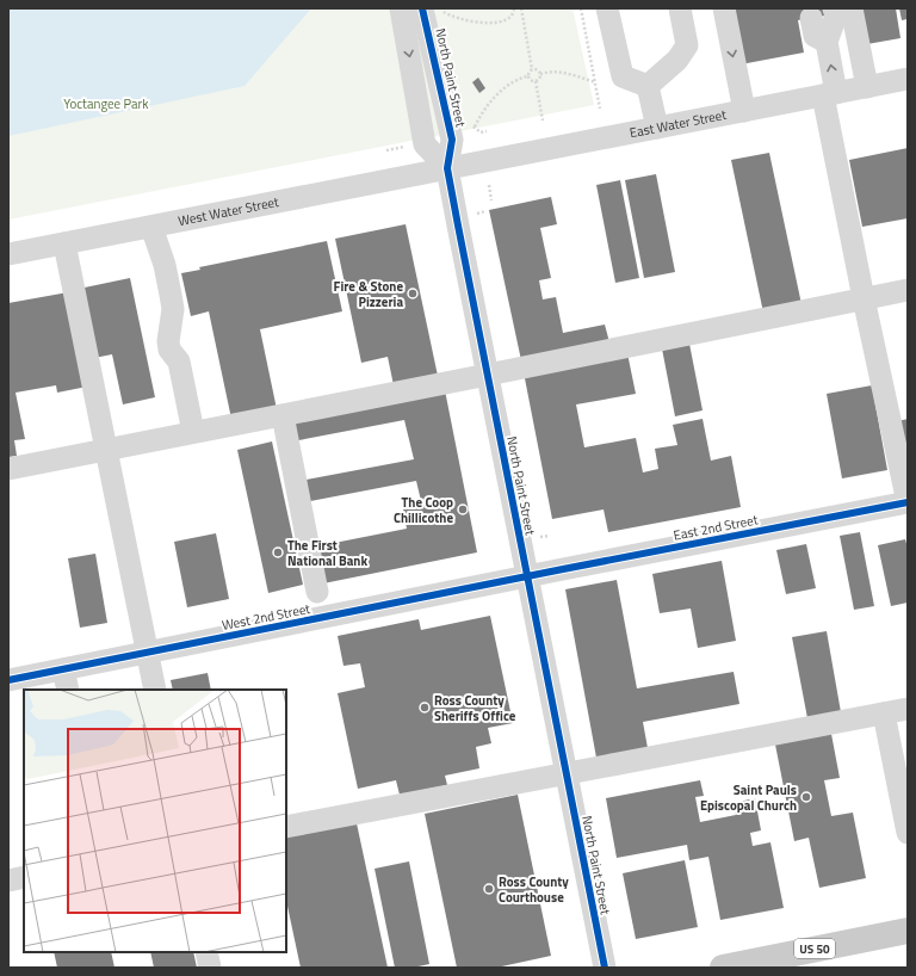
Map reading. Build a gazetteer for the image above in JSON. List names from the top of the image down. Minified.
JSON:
{"streets":{"main road":["US 50"],"street":["North Paint Street","East Water Street","West Water Street","East 2nd Street","West 2nd Street"]},"crossings":[["North Paint Street","East Water Street"],["North Paint Street","West Water Street"],["North Paint Street","East 2nd Street"],["North Paint Street","West 2nd Street"],["East Water Street","West Water Street"],["East 2nd Street","West 2nd Street"]],"parks":["Yoctangee Park"],"places":["Fire & Stone Pizzeria","The Coop Chillicothe","The First National Bank","Ross County Sheriffs Office","Saint Pauls Episcopal Church","Ross County Courthouse"]}
